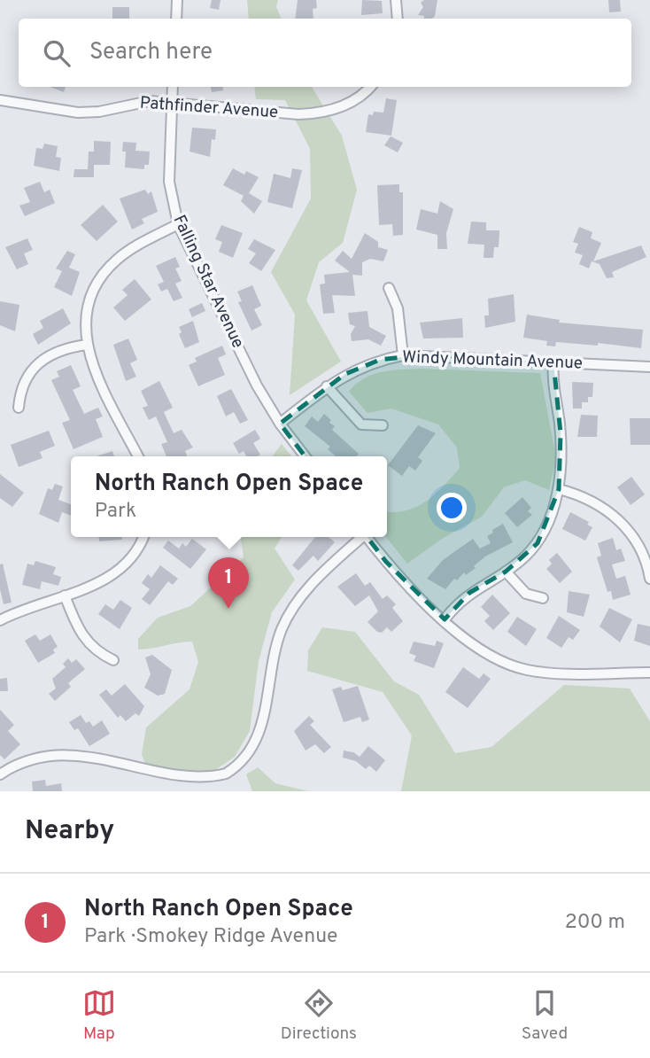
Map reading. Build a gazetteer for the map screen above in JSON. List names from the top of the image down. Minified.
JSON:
{"streets":{"street":["Pathfinder Avenue","Falling Star Avenue","Windy Mountain Avenue"]},"crossings":[["Pathfinder Avenue","Falling Star Avenue"],["Falling Star Avenue","Windy Mountain Avenue"]],"page":{"search":"Search here","popup":["North Ranch Open Space","Park"],"pins":"1","heading":"Nearby","list":[{"mark":"1","name":"North Ranch Open Space","note":"Park · Smokey Ridge Avenue","value":"200 m"}],"nav":["Map","Directions","Saved"]}}
